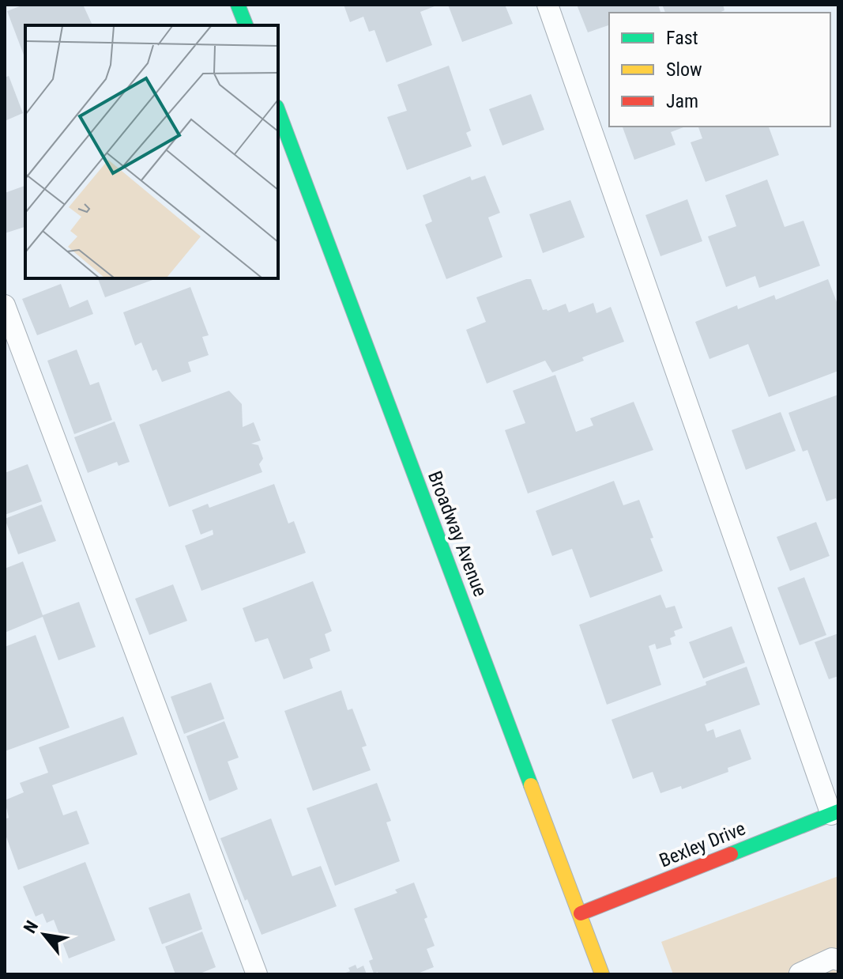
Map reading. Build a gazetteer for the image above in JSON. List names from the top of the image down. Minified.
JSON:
{"streets":{"street":["Broadway Avenue","Bexley Drive"]},"crossings":[["Broadway Avenue","Bexley Drive"]],"legend":["Fast","Slow","Jam"],"north":"top left"}
